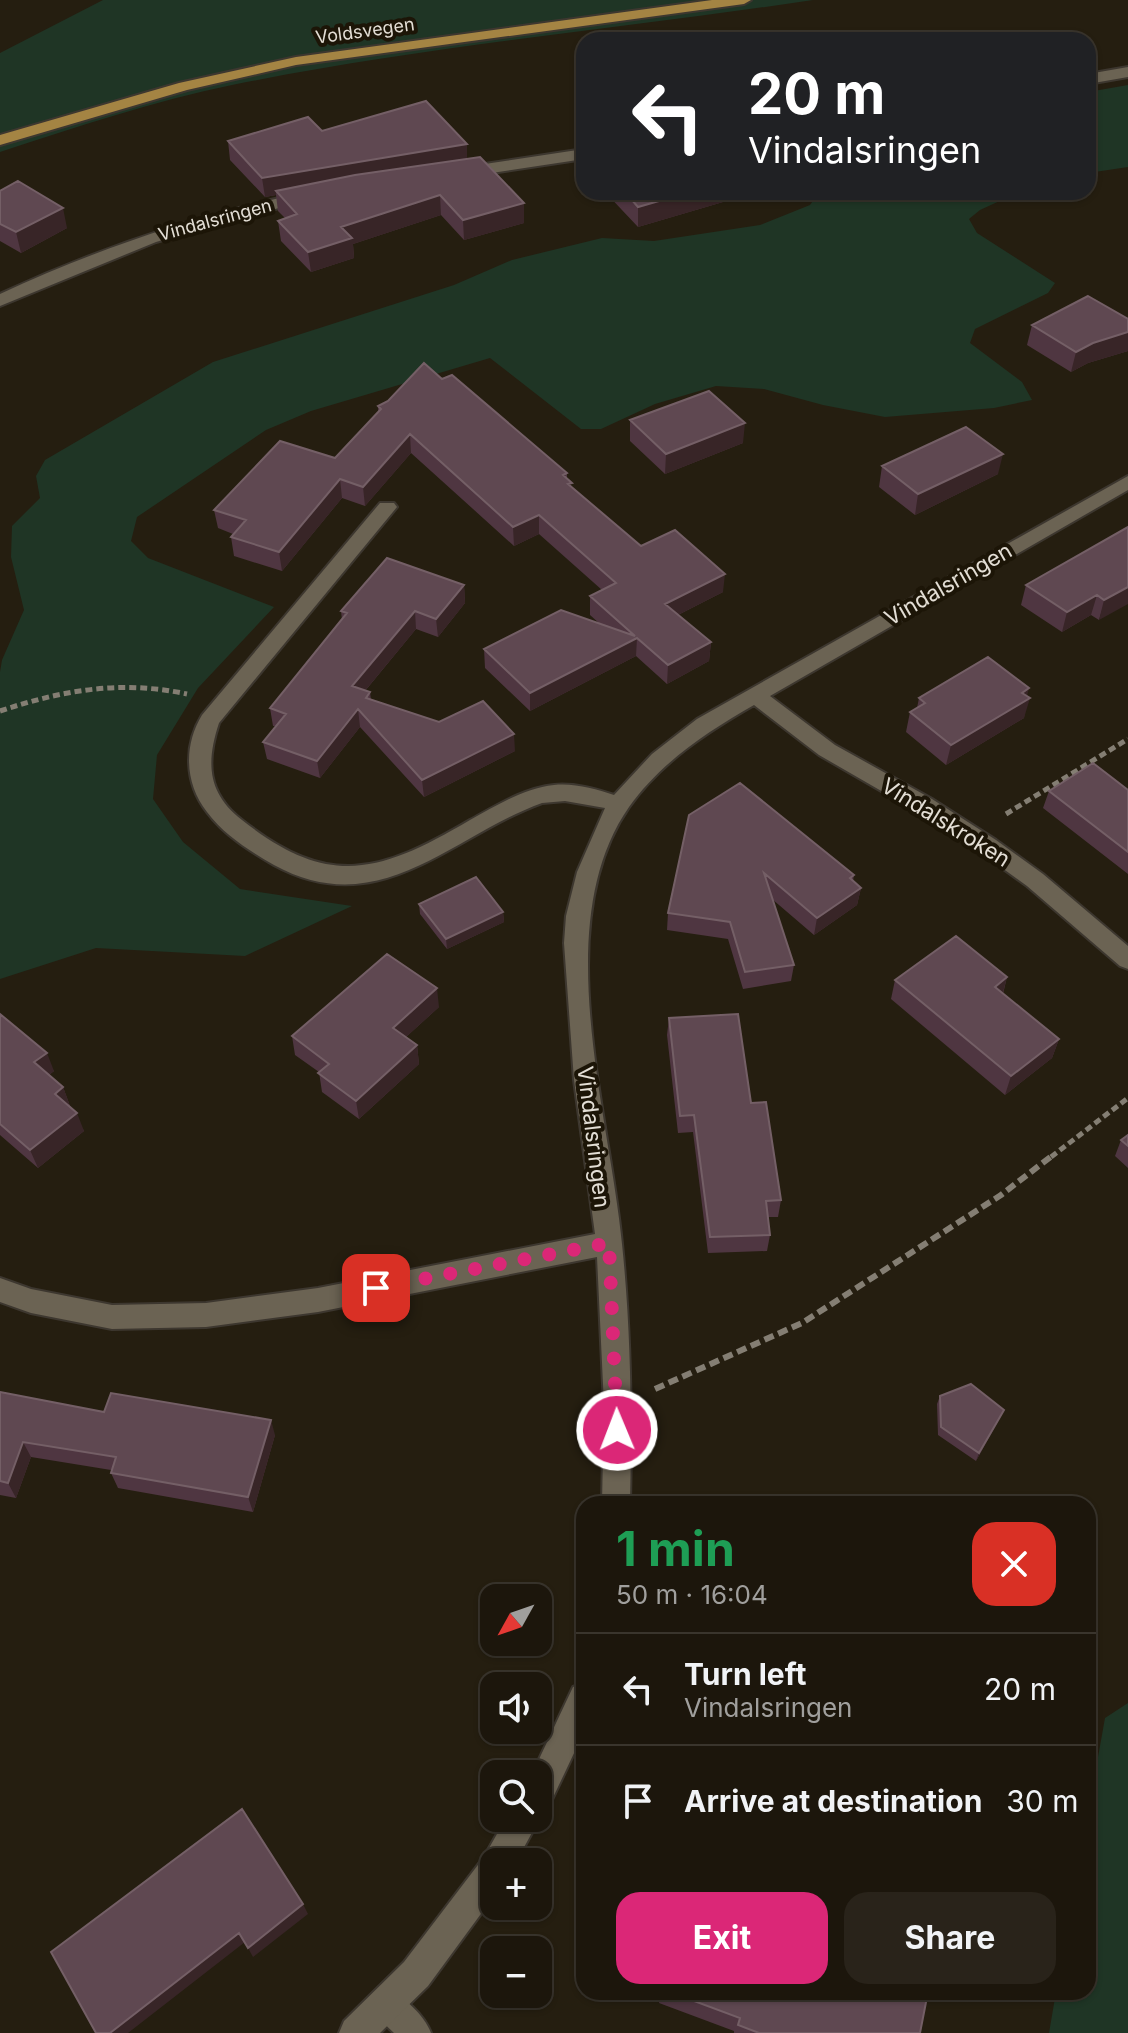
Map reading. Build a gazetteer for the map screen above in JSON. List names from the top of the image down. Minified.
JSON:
{"streets":{"highway":["Voldsvegen"],"street":["Vindalsringen","Vindalskroken"]},"crossings":[["Vindalsringen","Vindalskroken"]],"north":"bottom left","page":{"turn":["20 m","Vindalsringen"],"heading":["1 min","50 m · 16:04"],"map_buttons":["+","−"],"list":[{"name":"Turn left","note":"Vindalsringen","value":"20 m"},{"name":"Arrive at destination","value":"30 m"}],"buttons":["Exit","Share"]}}
